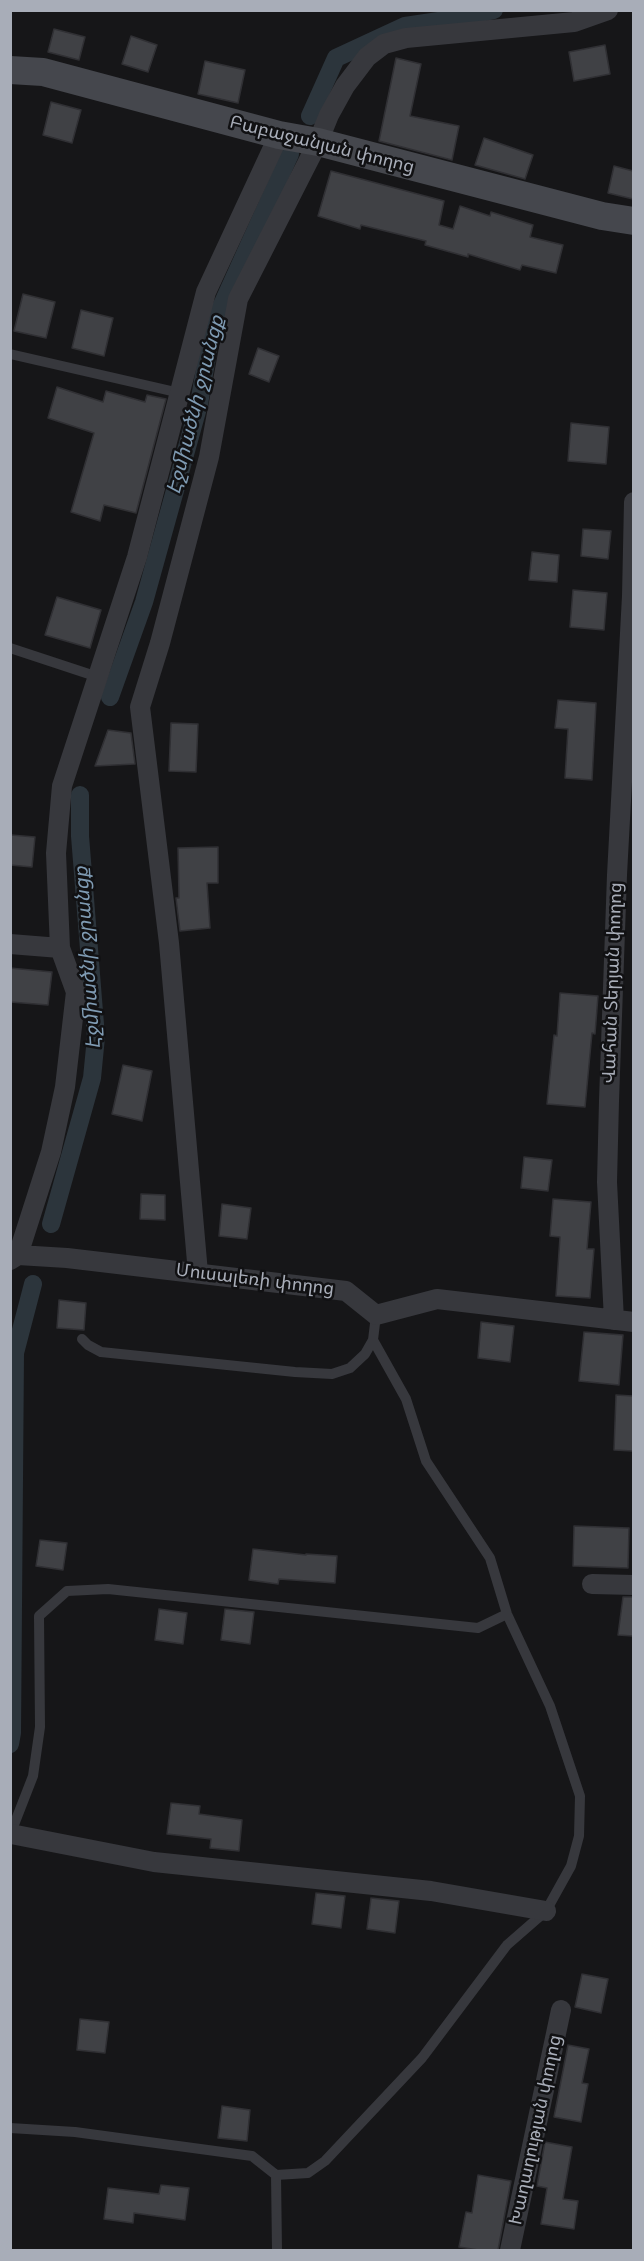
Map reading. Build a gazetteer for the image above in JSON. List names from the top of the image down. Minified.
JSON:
{"streets":{"street":["Բաբաջանյան փողոց","Վահան Տերյան փողոց","Մուսալեռի փողոց","Խաղաղության փողոց"]},"water":["Էջմիածնի ջրանցք"]}
